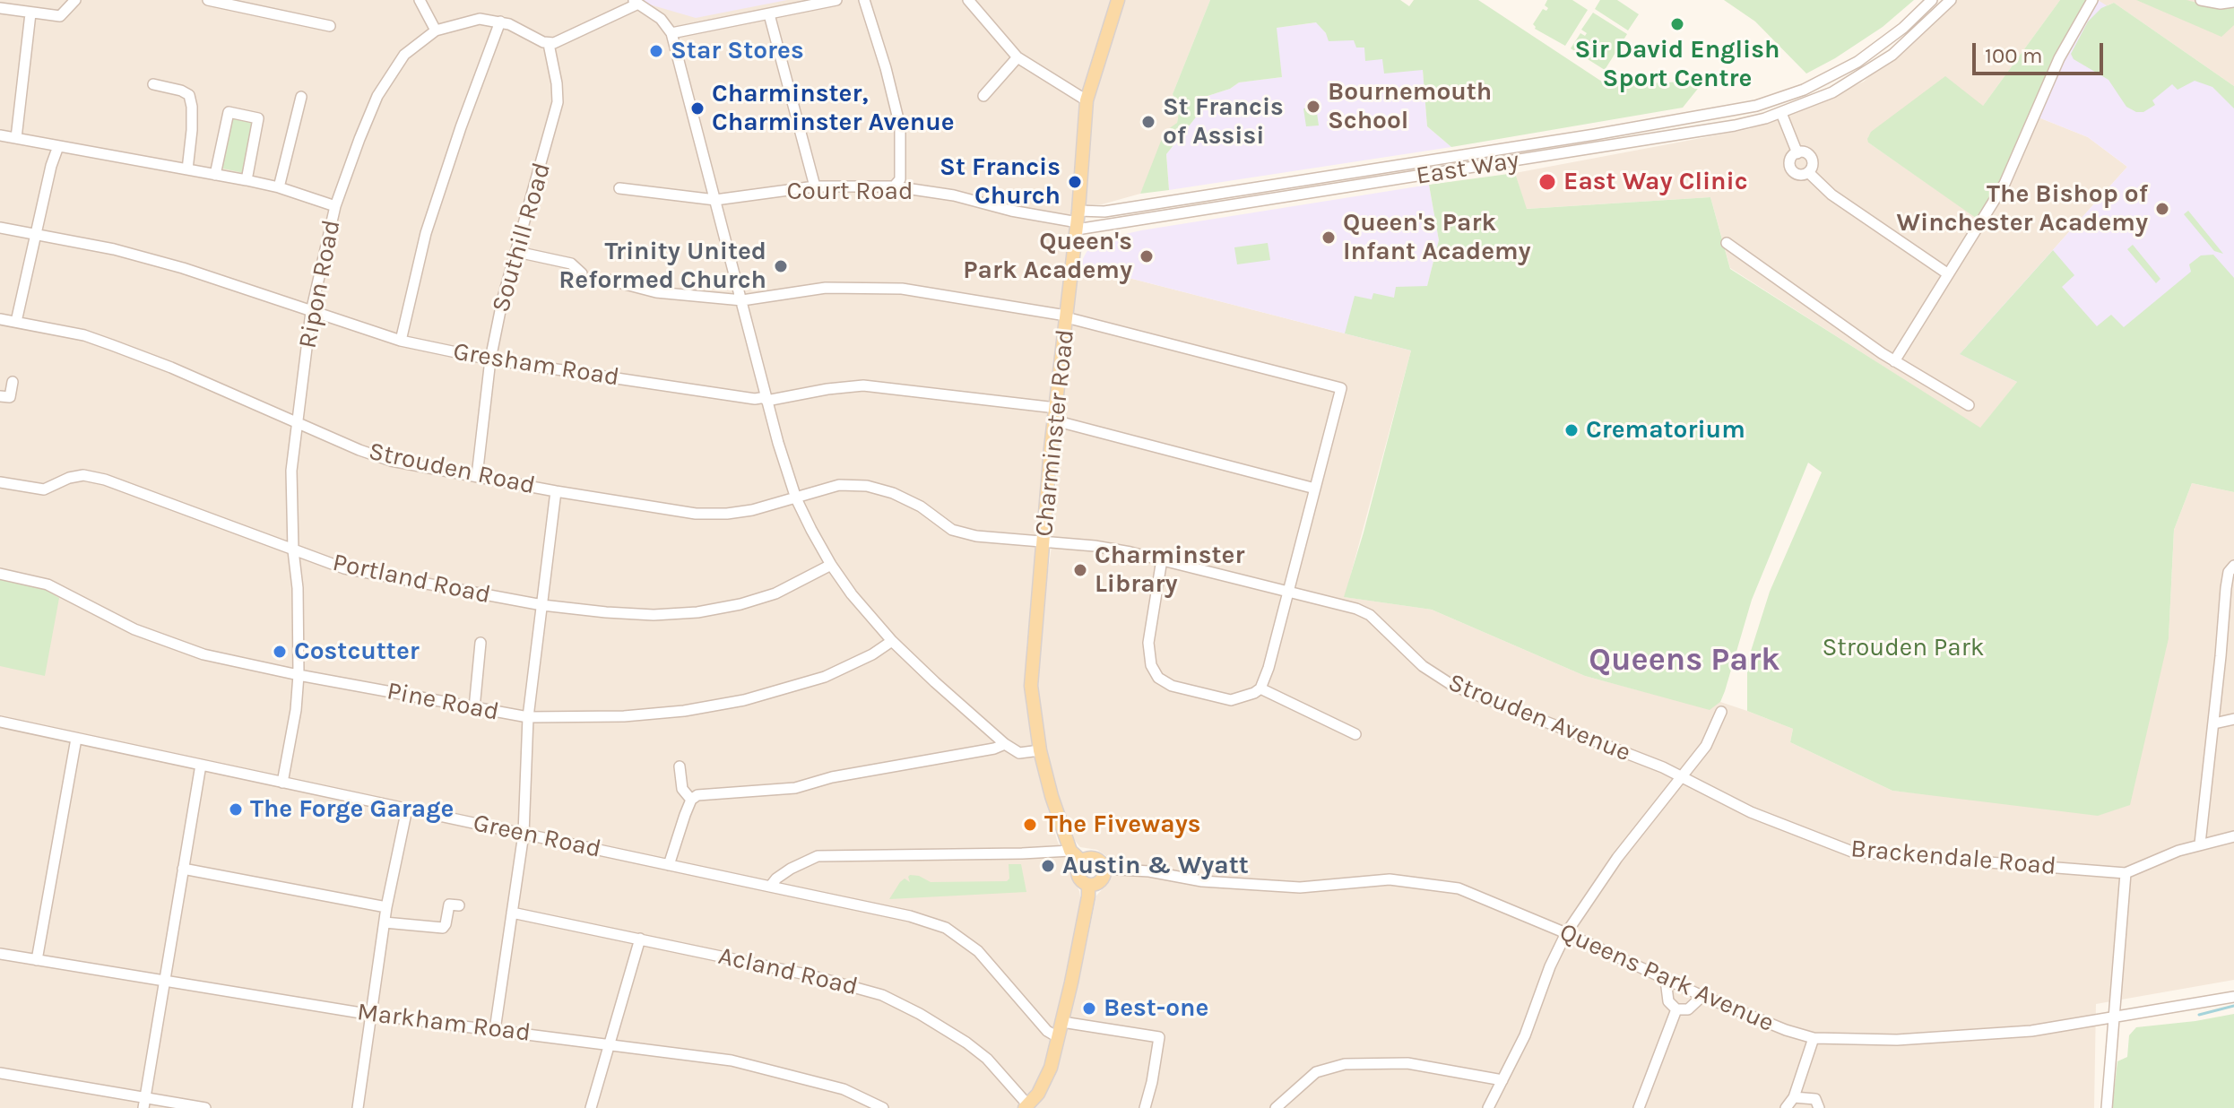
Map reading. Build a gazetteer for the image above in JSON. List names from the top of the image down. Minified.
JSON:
{"streets":{"main road":["Charminster Road"],"street":["East Way","Court Road","Southill Road","Ripon Road","Gresham Road","Strouden Road","Portland Road","Pine Road","Strouden Avenue","Green Road","Brackendale Road","Acland Road","Queens Park Avenue","Markham Road"]},"crossings":[["East Way","Court Road"],["East Way","Charminster Road"],["Court Road","Charminster Road"],["Southill Road","Ripon Road"],["Southill Road","Gresham Road"],["Southill Road","Strouden Road"],["Ripon Road","Gresham Road"],["Ripon Road","Strouden Road"],["Ripon Road","Portland Road"],["Ripon Road","Pine Road"],["Ripon Road","Green Road"],["Gresham Road","Charminster Road"],["Charminster Road","Strouden Avenue"],["Charminster Road","Queens Park Avenue"],["Strouden Road","Strouden Avenue"],["Strouden Avenue","Brackendale Road"]],"districts":["Queens Park"],"parks":["Strouden Park"],"places":["Sir David English Sport Centre","Star Stores","Bournemouth School","Charminster, Charminster Avenue","St Francis of Assisi","St Francis Church","East Way Clinic","The Bishop of Winchester Academy","Queen's Park Infant Academy","Queen's Park Academy","Trinity United Reformed Church","Crematorium","Charminster Library","Costcutter","The Forge Garage","The Fiveways","Austin & Wyatt","Best-one"],"scale_bar":"100 m"}
